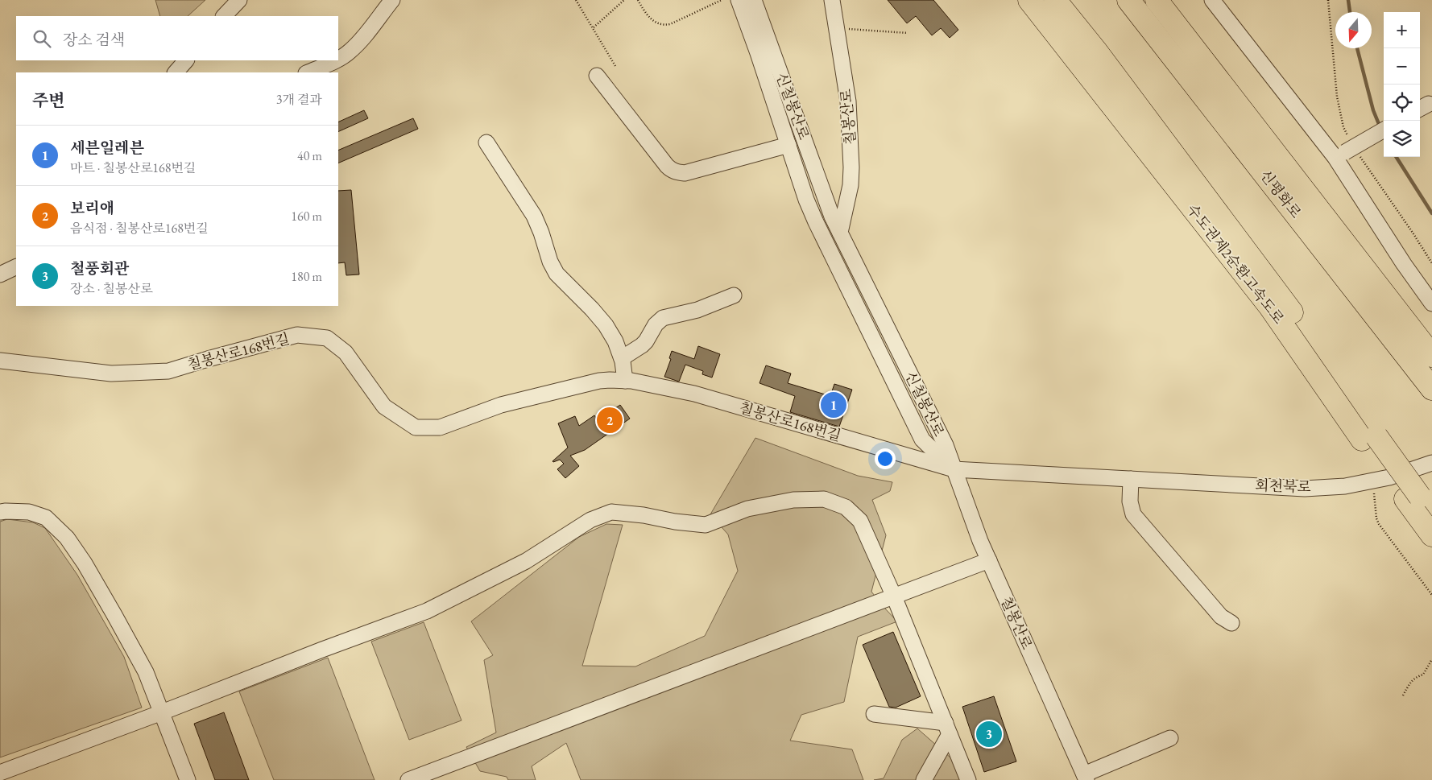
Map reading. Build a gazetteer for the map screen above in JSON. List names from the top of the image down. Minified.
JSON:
{"streets":{"highway":["신평화로","수도권제2순환고속도로"],"street":["신칠봉산로","칠봉산로","칠봉산로168번길","회천북로"]},"crossings":[["신칠봉산로","칠봉산로"],["신칠봉산로","칠봉산로168번길"],["신칠봉산로","회천북로"],["칠봉산로","칠봉산로168번길"],["칠봉산로","회천북로"],["칠봉산로168번길","회천북로"]],"north":"bottom","page":{"map_buttons":["+","−"],"search":"장소 검색","heading":["주변","3개 결과"],"list":[{"mark":"1","name":"세븐일레븐","note":"마트 · 칠봉산로168번길","value":"40 m"},{"mark":"2","name":"보리애","note":"음식점 · 칠봉산로168번길","value":"160 m"},{"mark":"3","name":"철풍회관","note":"장소 · 칠봉산로","value":"180 m"}],"pins":["1","2","3"]}}
